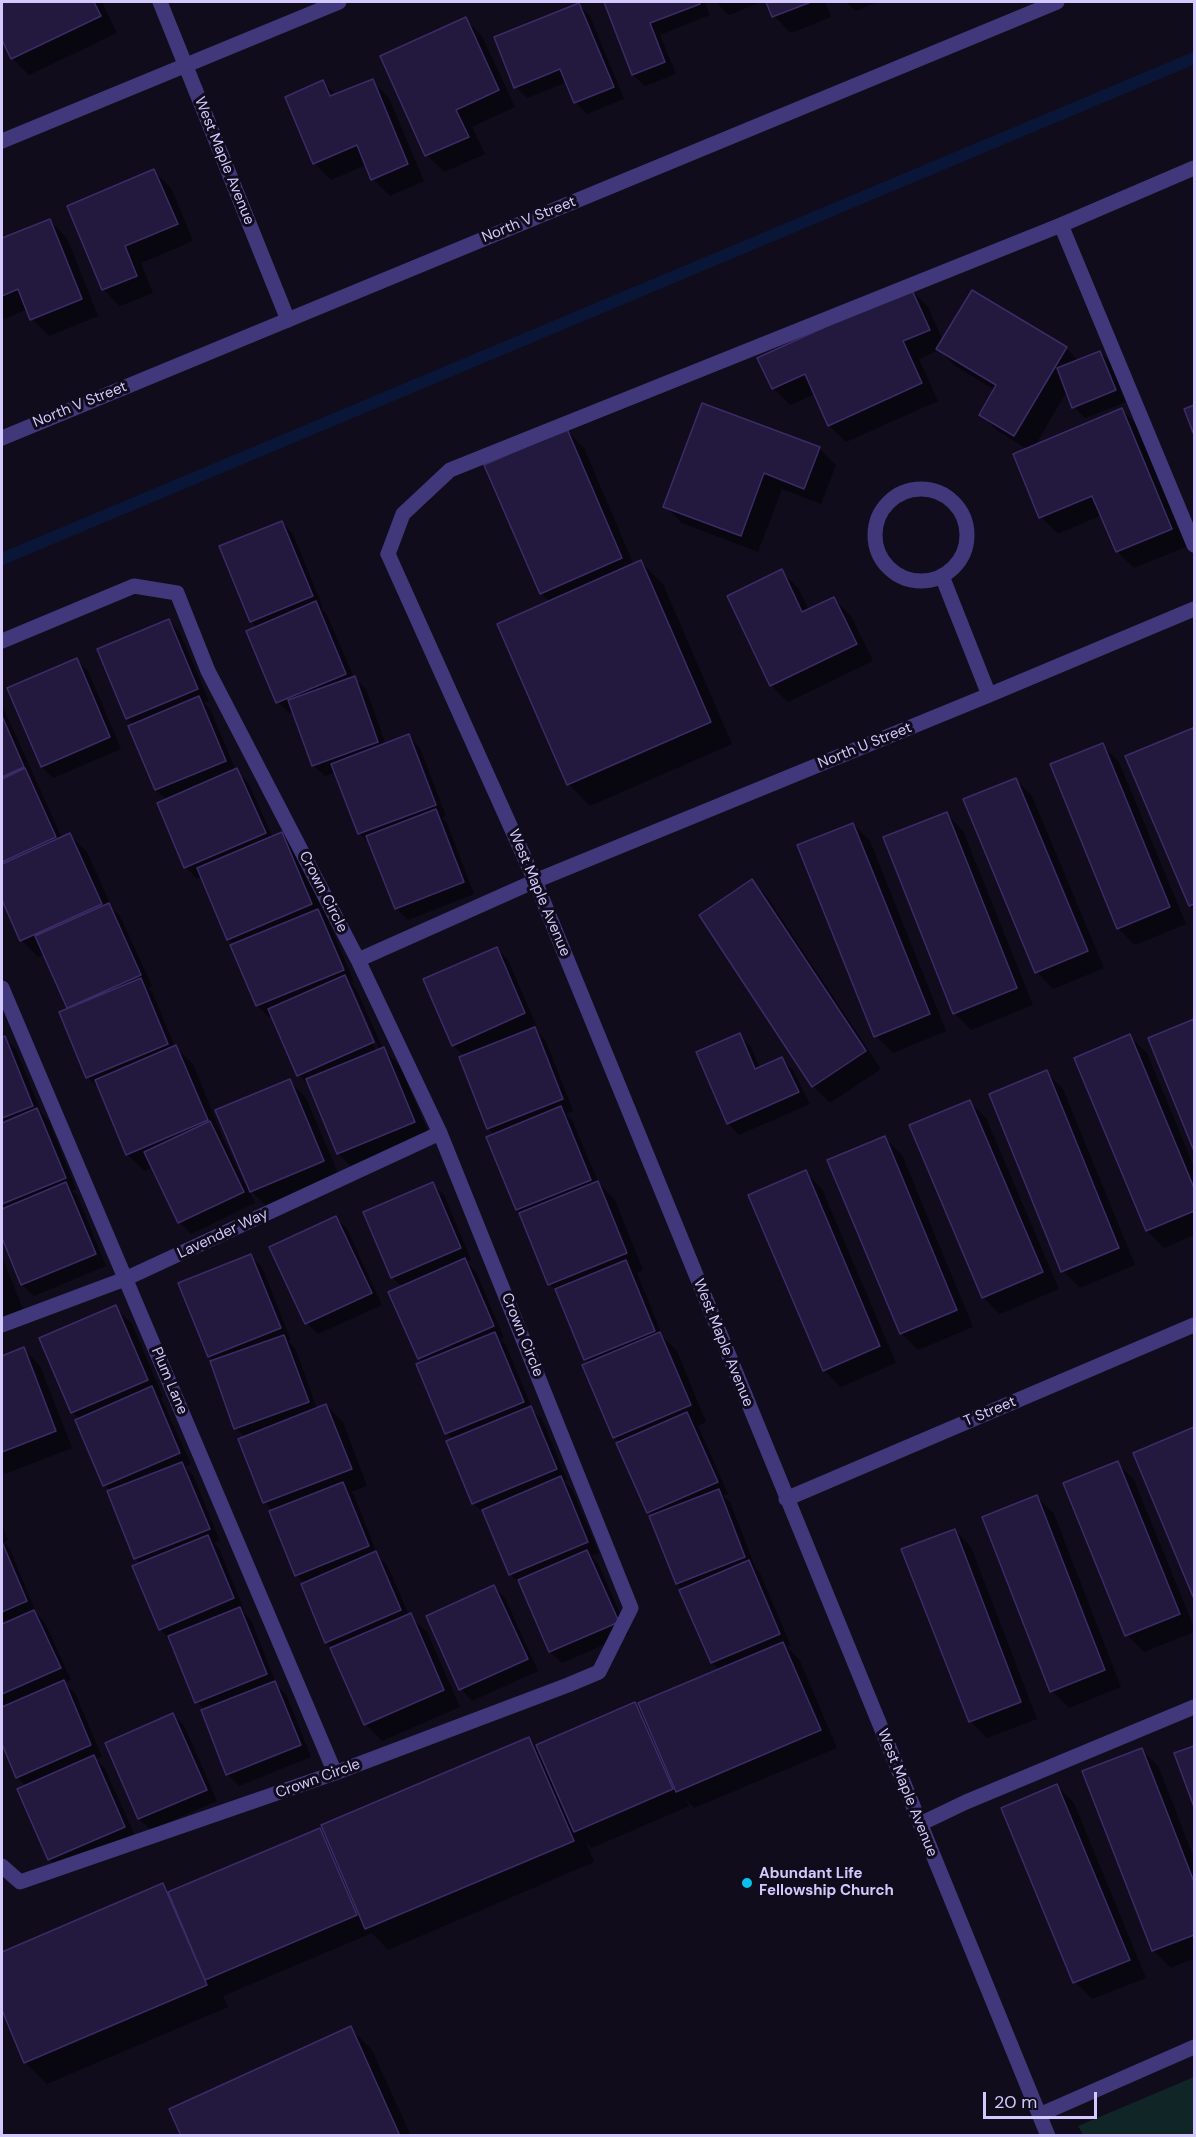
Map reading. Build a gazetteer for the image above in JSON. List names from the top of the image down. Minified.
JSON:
{"streets":{"street":["West Maple Avenue","North V Street","North U Street","Crown Circle","Lavender Way","Plum Lane","T Street"]},"crossings":[["West Maple Avenue","North V Street"],["West Maple Avenue","North U Street"],["West Maple Avenue","T Street"],["North U Street","Crown Circle"],["Crown Circle","Lavender Way"],["Crown Circle","Plum Lane"],["Lavender Way","Plum Lane"]],"places":["Abundant Life Fellowship Church"],"scale_bar":"20 m"}
